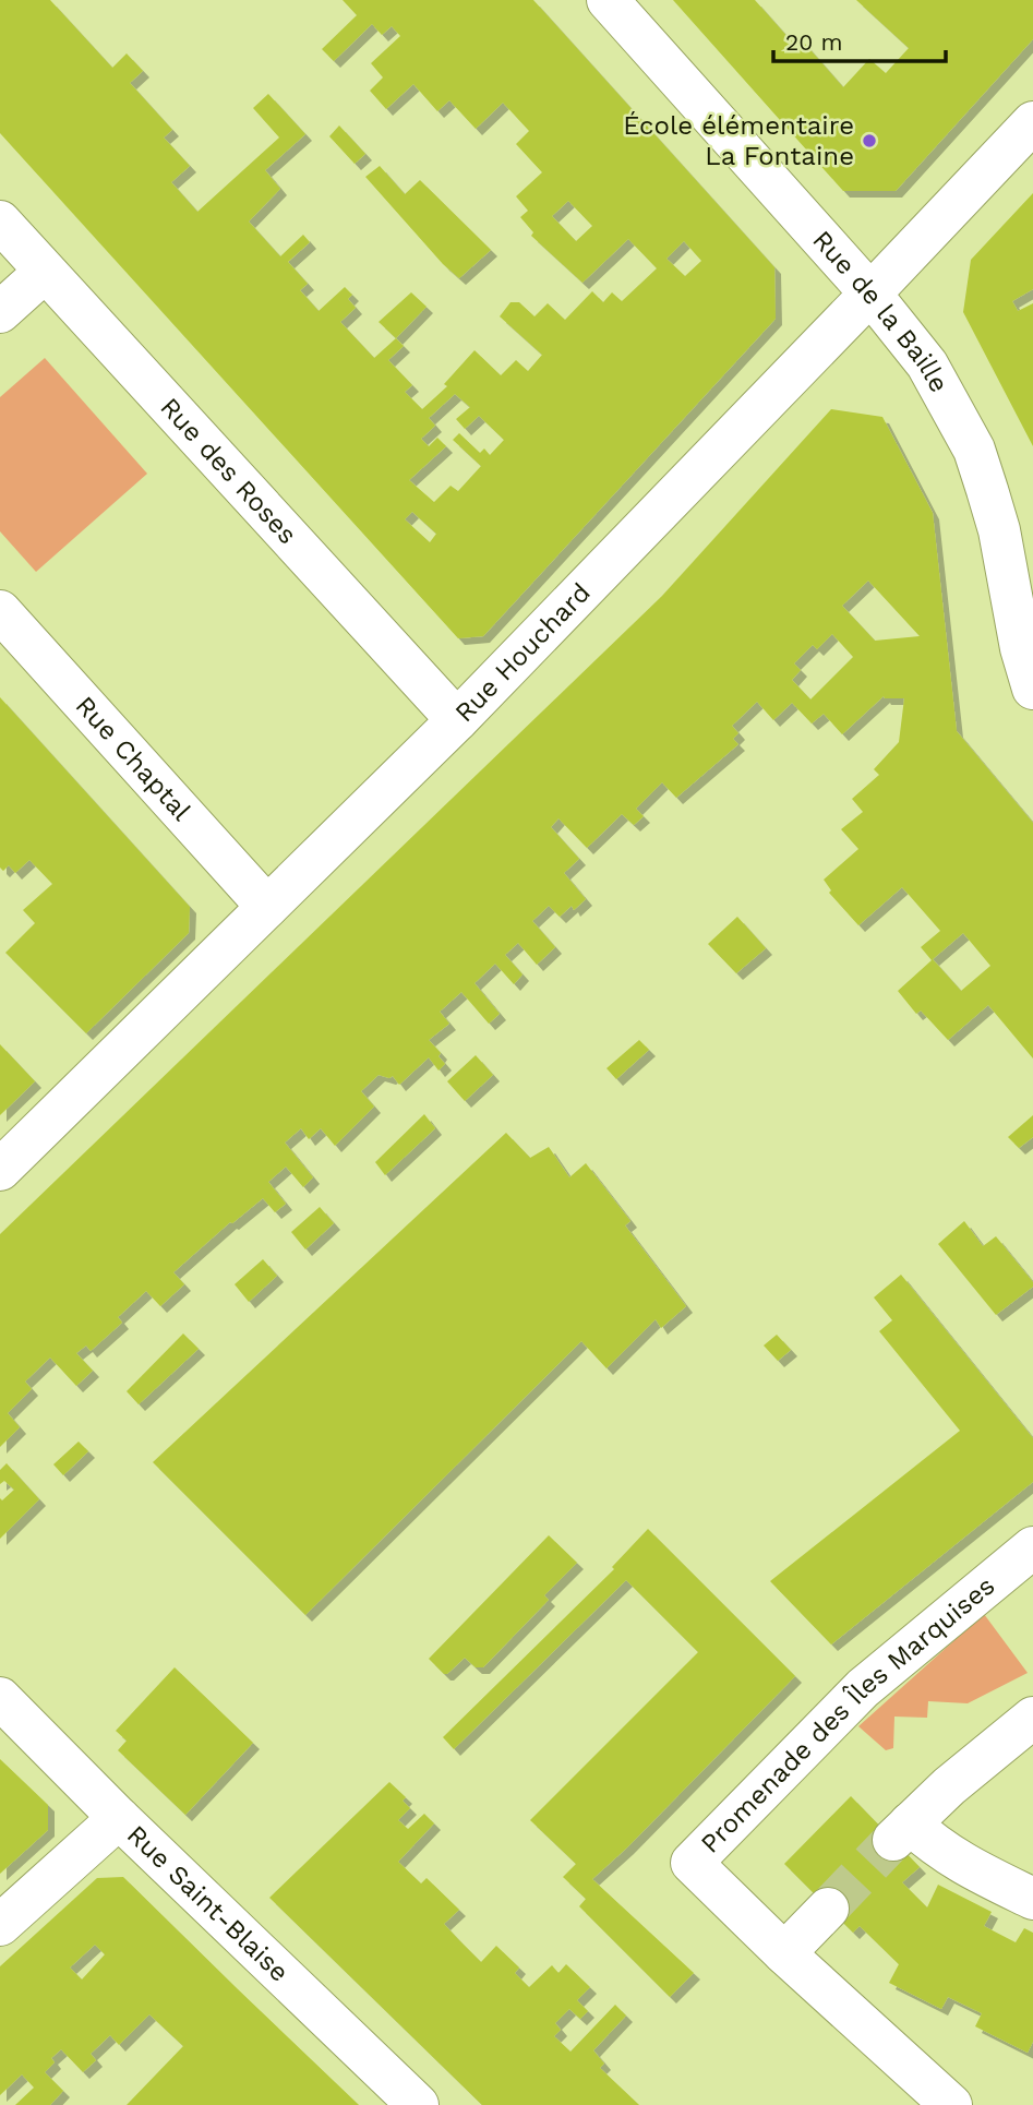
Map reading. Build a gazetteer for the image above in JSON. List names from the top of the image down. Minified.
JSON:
{"streets":{"street":["Rue de la Baille","Rue des Roses","Rue Houchard","Rue Chaptal","Promenade des Îles Marquises","Rue Saint-Blaise"]},"crossings":[["Rue de la Baille","Rue Houchard"],["Rue des Roses","Rue Houchard"],["Rue Houchard","Rue Chaptal"]],"places":["École élémentaire La Fontaine"],"scale_bar":"20 m"}
